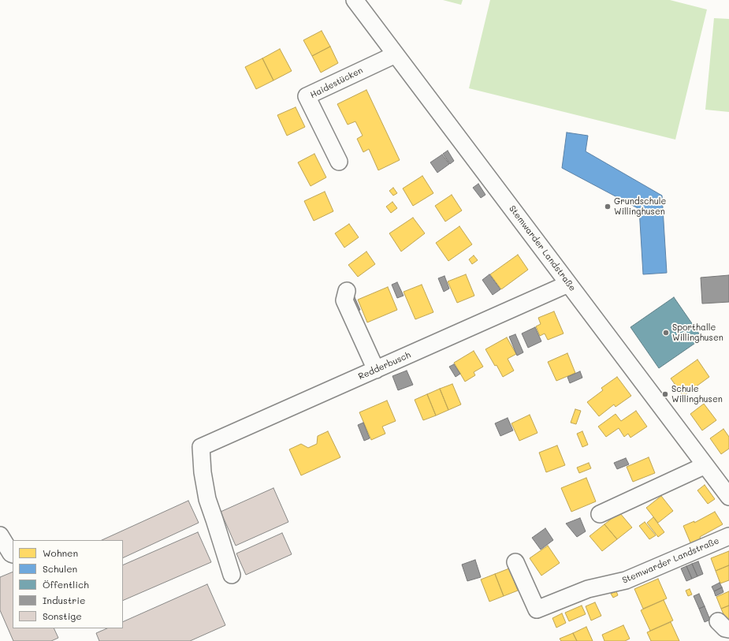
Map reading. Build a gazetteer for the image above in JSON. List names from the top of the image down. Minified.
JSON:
{"streets":{"street":["Haidestücken","Stemwarder Landstraße","Redderbusch"]},"crossings":[["Haidestücken","Stemwarder Landstraße"],["Stemwarder Landstraße","Redderbusch"]],"places":["Grundschule Willinghusen","Sporthalle Willinghusen","Schule Willinghusen"],"legend":["Wohnen","Schulen","Öffentlich","Industrie","Sonstige"]}
